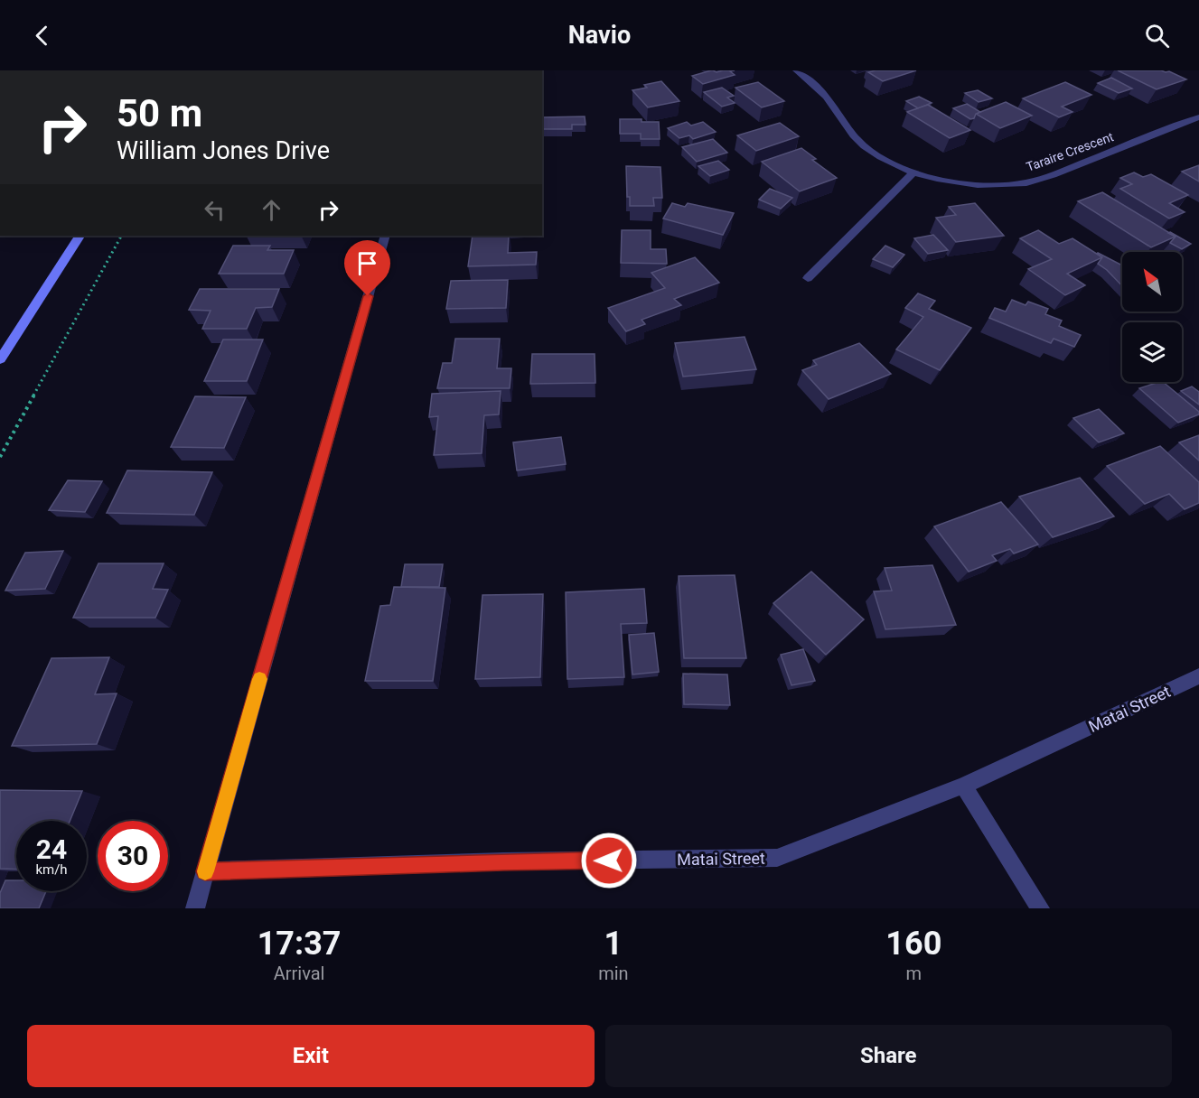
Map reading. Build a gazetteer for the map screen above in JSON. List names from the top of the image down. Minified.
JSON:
{"streets":{"street":["Taraire Crescent","Matai Street"]},"north":"top left","page":{"header":"Navio","turn":["50 m","William Jones Drive"],"speed":"24 km/h","limit":"30","eta":["17:37","Arrival","1","min","160","m"],"buttons":["Exit","Share"]}}
